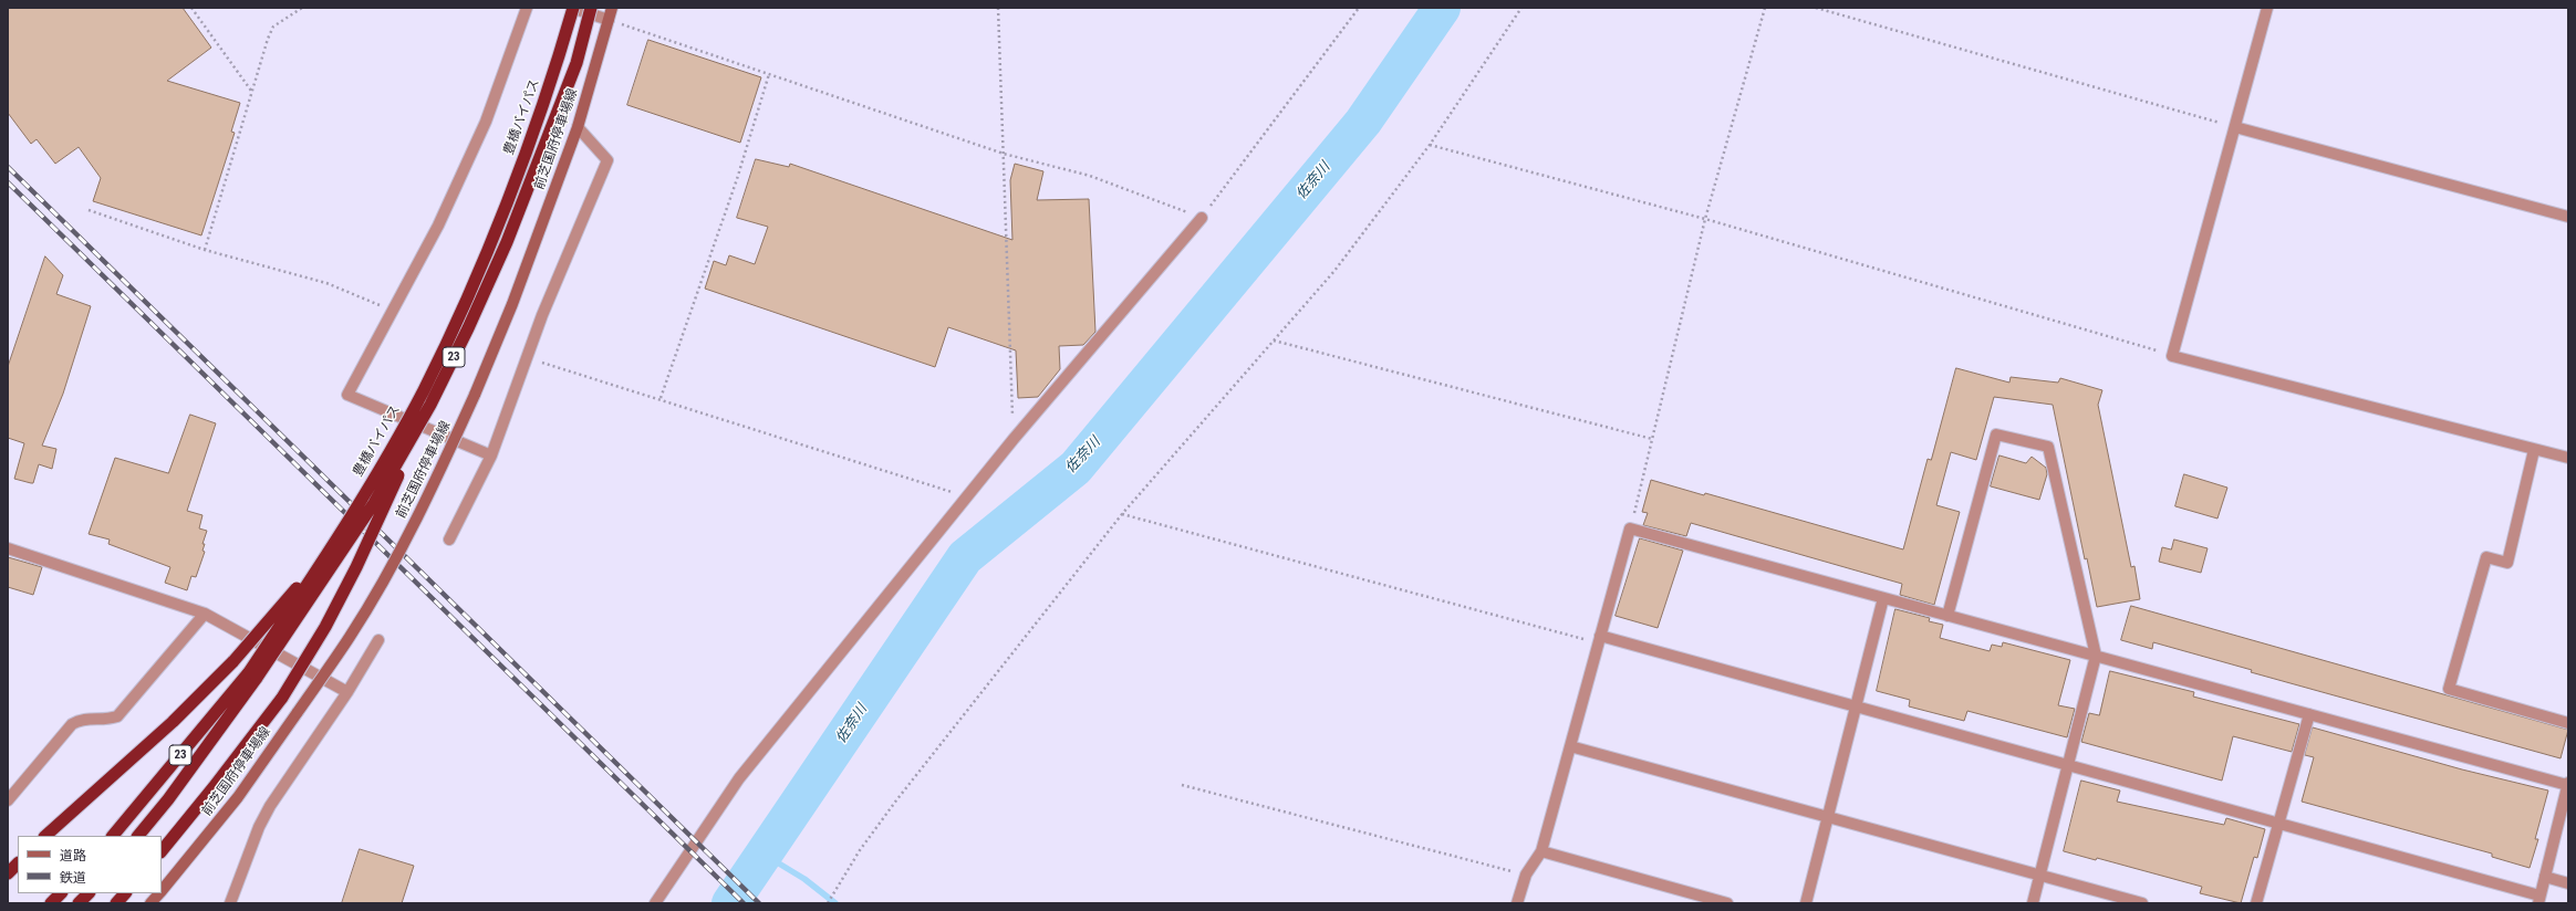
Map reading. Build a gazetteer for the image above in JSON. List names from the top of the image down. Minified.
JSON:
{"streets":{"highway":["豊橋バイパス","23"],"main road":["前芝国府停車場線"]},"water":["佐奈川"],"legend":["道路","鉄道"]}
